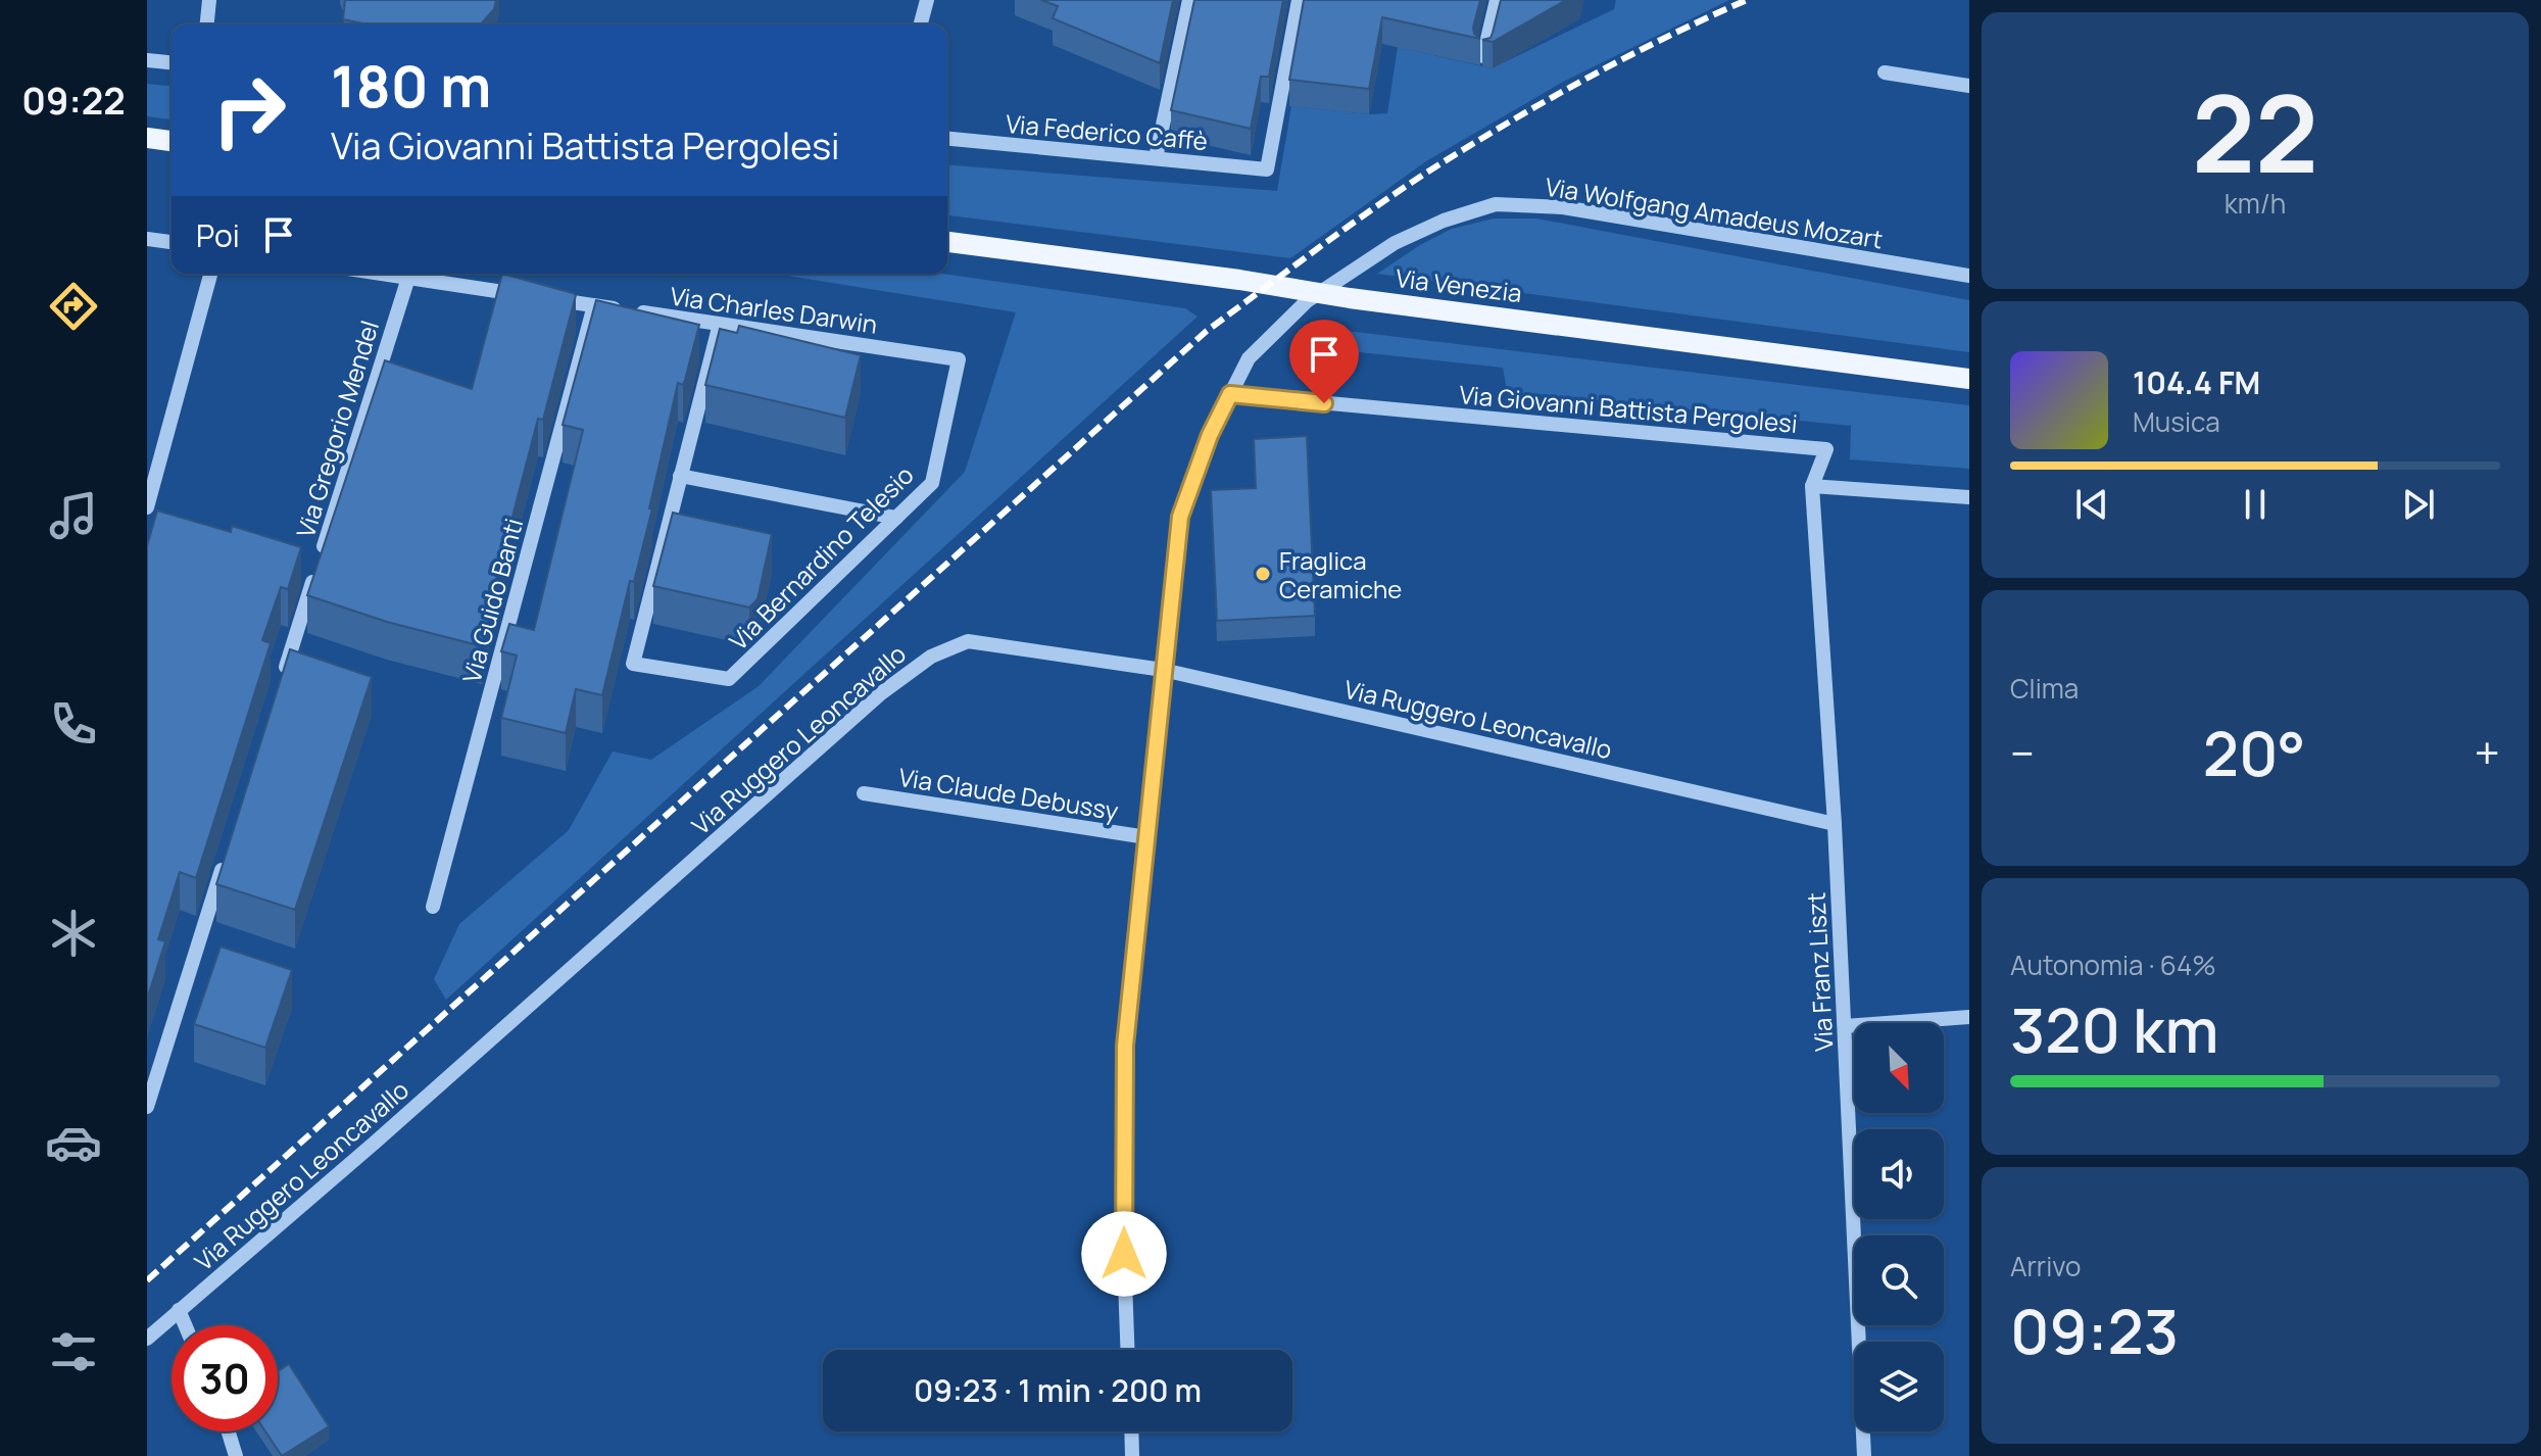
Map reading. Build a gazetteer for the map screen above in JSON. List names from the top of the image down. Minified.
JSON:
{"streets":{"main road":["Via Venezia"],"street":["Via Federico Caffè","Via Wolfgang Amadeus Mozart","Via Charles Darwin","Via Giovanni Battista Pergolesi","Via Gregorio Mendel","Via Bernardino Telesio","Via Guido Banti","Via Ruggero Leoncavallo","Via Claude Debussy","Via Franz Liszt"]},"crossings":[["Via Wolfgang Amadeus Mozart","Via Giovanni Battista Pergolesi"],["Via Wolfgang Amadeus Mozart","Via Ruggero Leoncavallo"],["Via Wolfgang Amadeus Mozart","Via Claude Debussy"],["Via Charles Darwin","Via Gregorio Mendel"],["Via Charles Darwin","Via Bernardino Telesio"],["Via Charles Darwin","Via Guido Banti"],["Via Giovanni Battista Pergolesi","Via Franz Liszt"],["Via Ruggero Leoncavallo","Via Franz Liszt"]],"places":["Fraglica Ceramiche"],"north":"bottom right","page":{"tabs":"09:22","tile":[["22","km/h"],"Clima",["Autonomia · 64%","320 km"],["Arrivo","09:23"]],"turn":["180 m","Via Giovanni Battista Pergolesi"],"then":"Poi","song":["104.4 FM","Musica"],"heat":["−","20°","+"],"limit":"30","trip":"09:23 · 1 min · 200 m"}}
